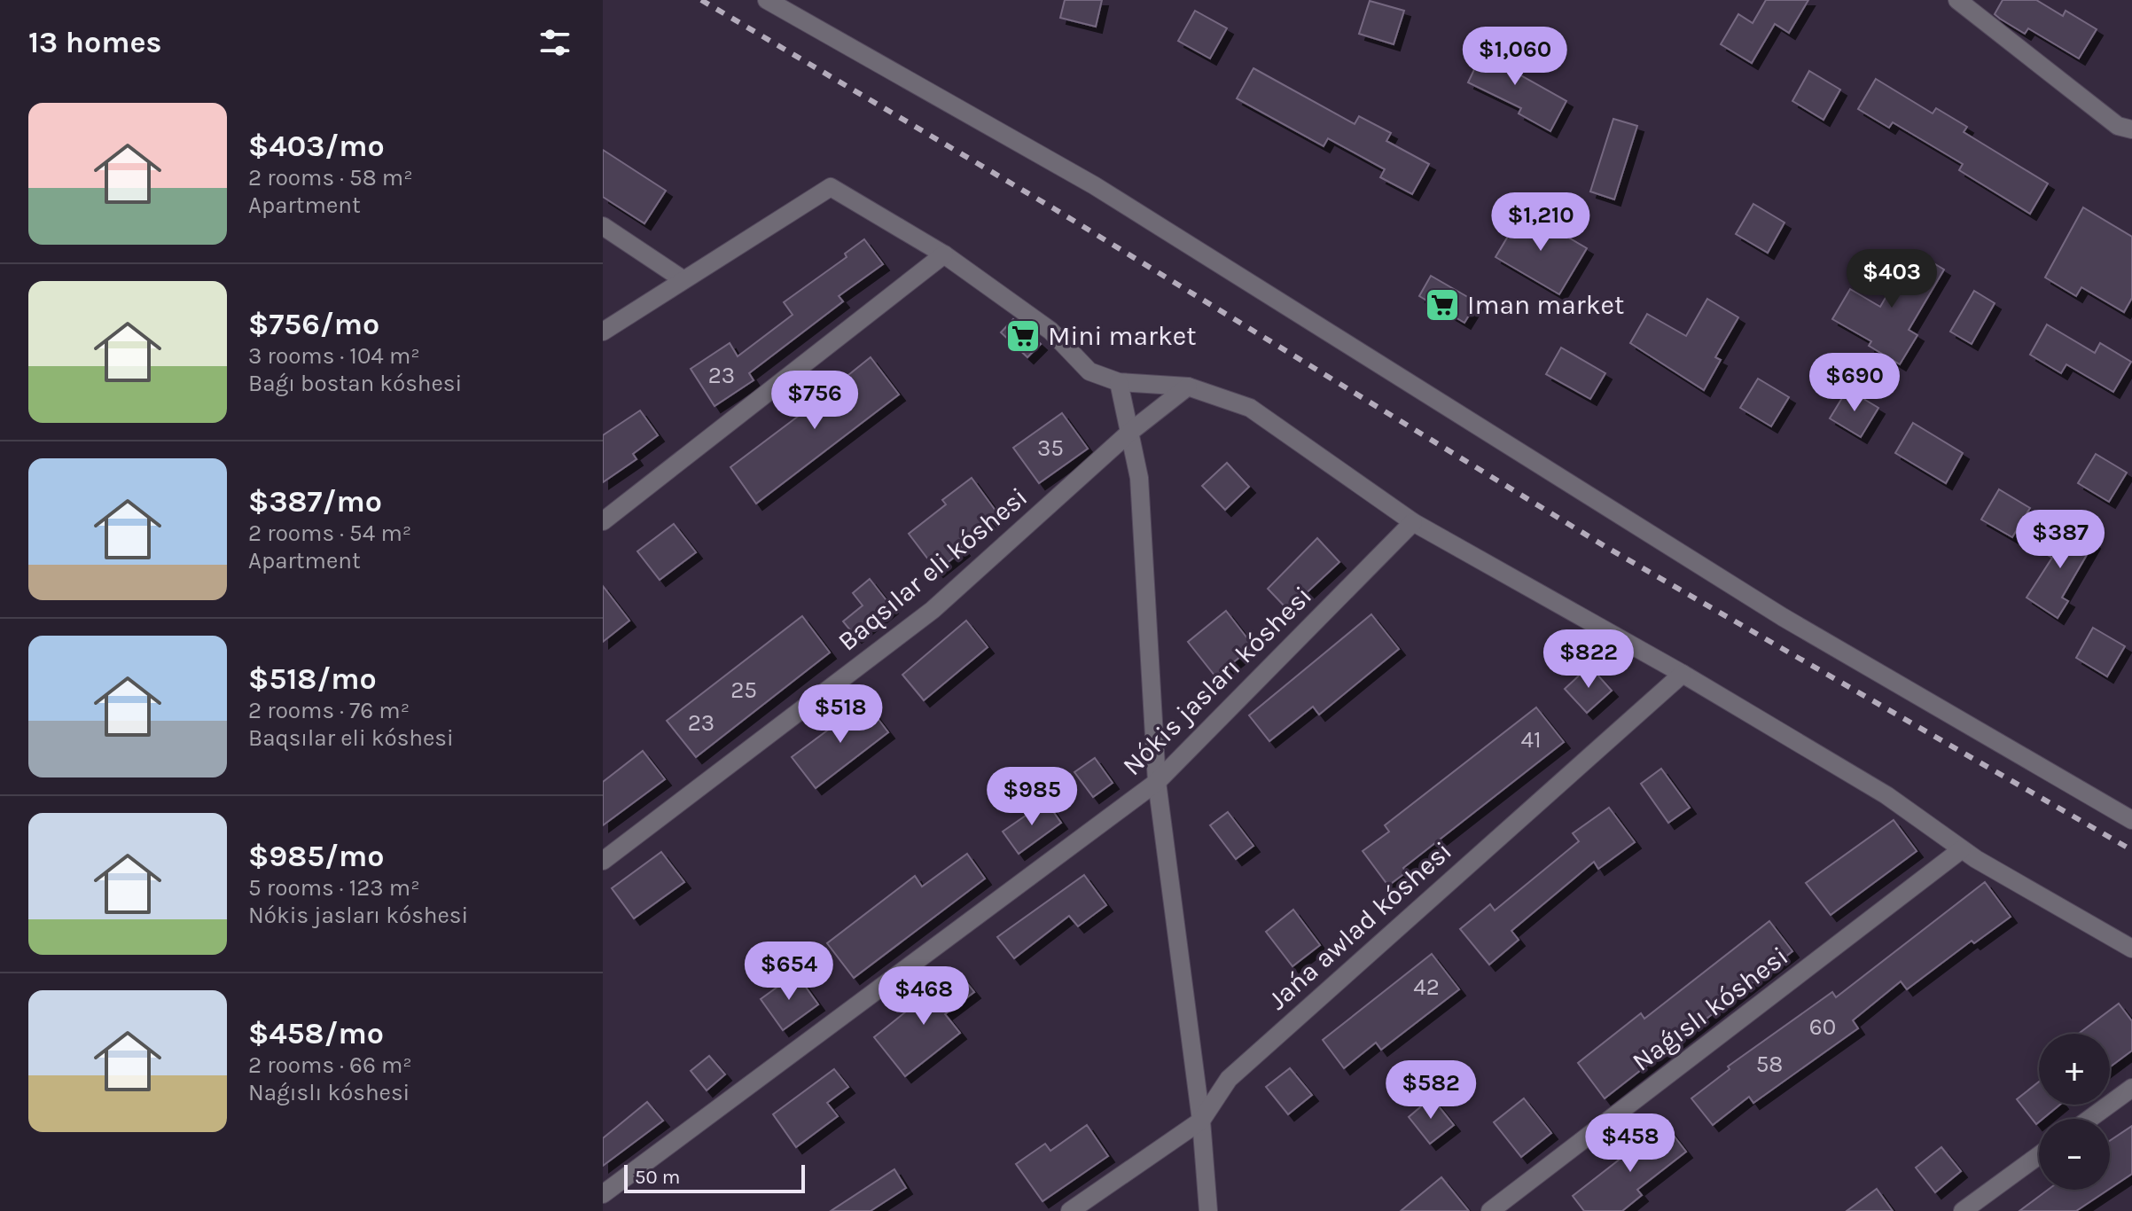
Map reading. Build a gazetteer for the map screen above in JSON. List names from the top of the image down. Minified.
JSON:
{"streets":{"street":["Baqsılar eli kóshesi","Nókis jasları kóshesi","Jańa awlad kóshesi","Naǵıslı kóshesi"]},"places":{"supermarket":["Iman market","Mini market"]},"house_numbers":["23","35","25","23","41","42","60","58"],"scale_bar":"50 m","page":{"heading":"13 homes","price":["$1,060","$1,210","$403","$690","$756","$387","$822","$518","$985","$654","$468","$582","$458"],"list":[{"name":"$403/mo","note":"2 rooms · 58 m² · Apartment"},{"name":"$756/mo","note":"3 rooms · 104 m² · Baǵı bostan kóshesi"},{"name":"$387/mo","note":"2 rooms · 54 m² · Apartment"},{"name":"$518/mo","note":"2 rooms · 76 m² · Baqsılar eli kóshesi"},{"name":"$985/mo","note":"5 rooms · 123 m² · Nókis jasları kóshesi"},{"name":"$458/mo","note":"2 rooms · 66 m² · Naǵıslı kóshesi"}],"map_buttons":["+","−"],"scale":"50 m"}}
